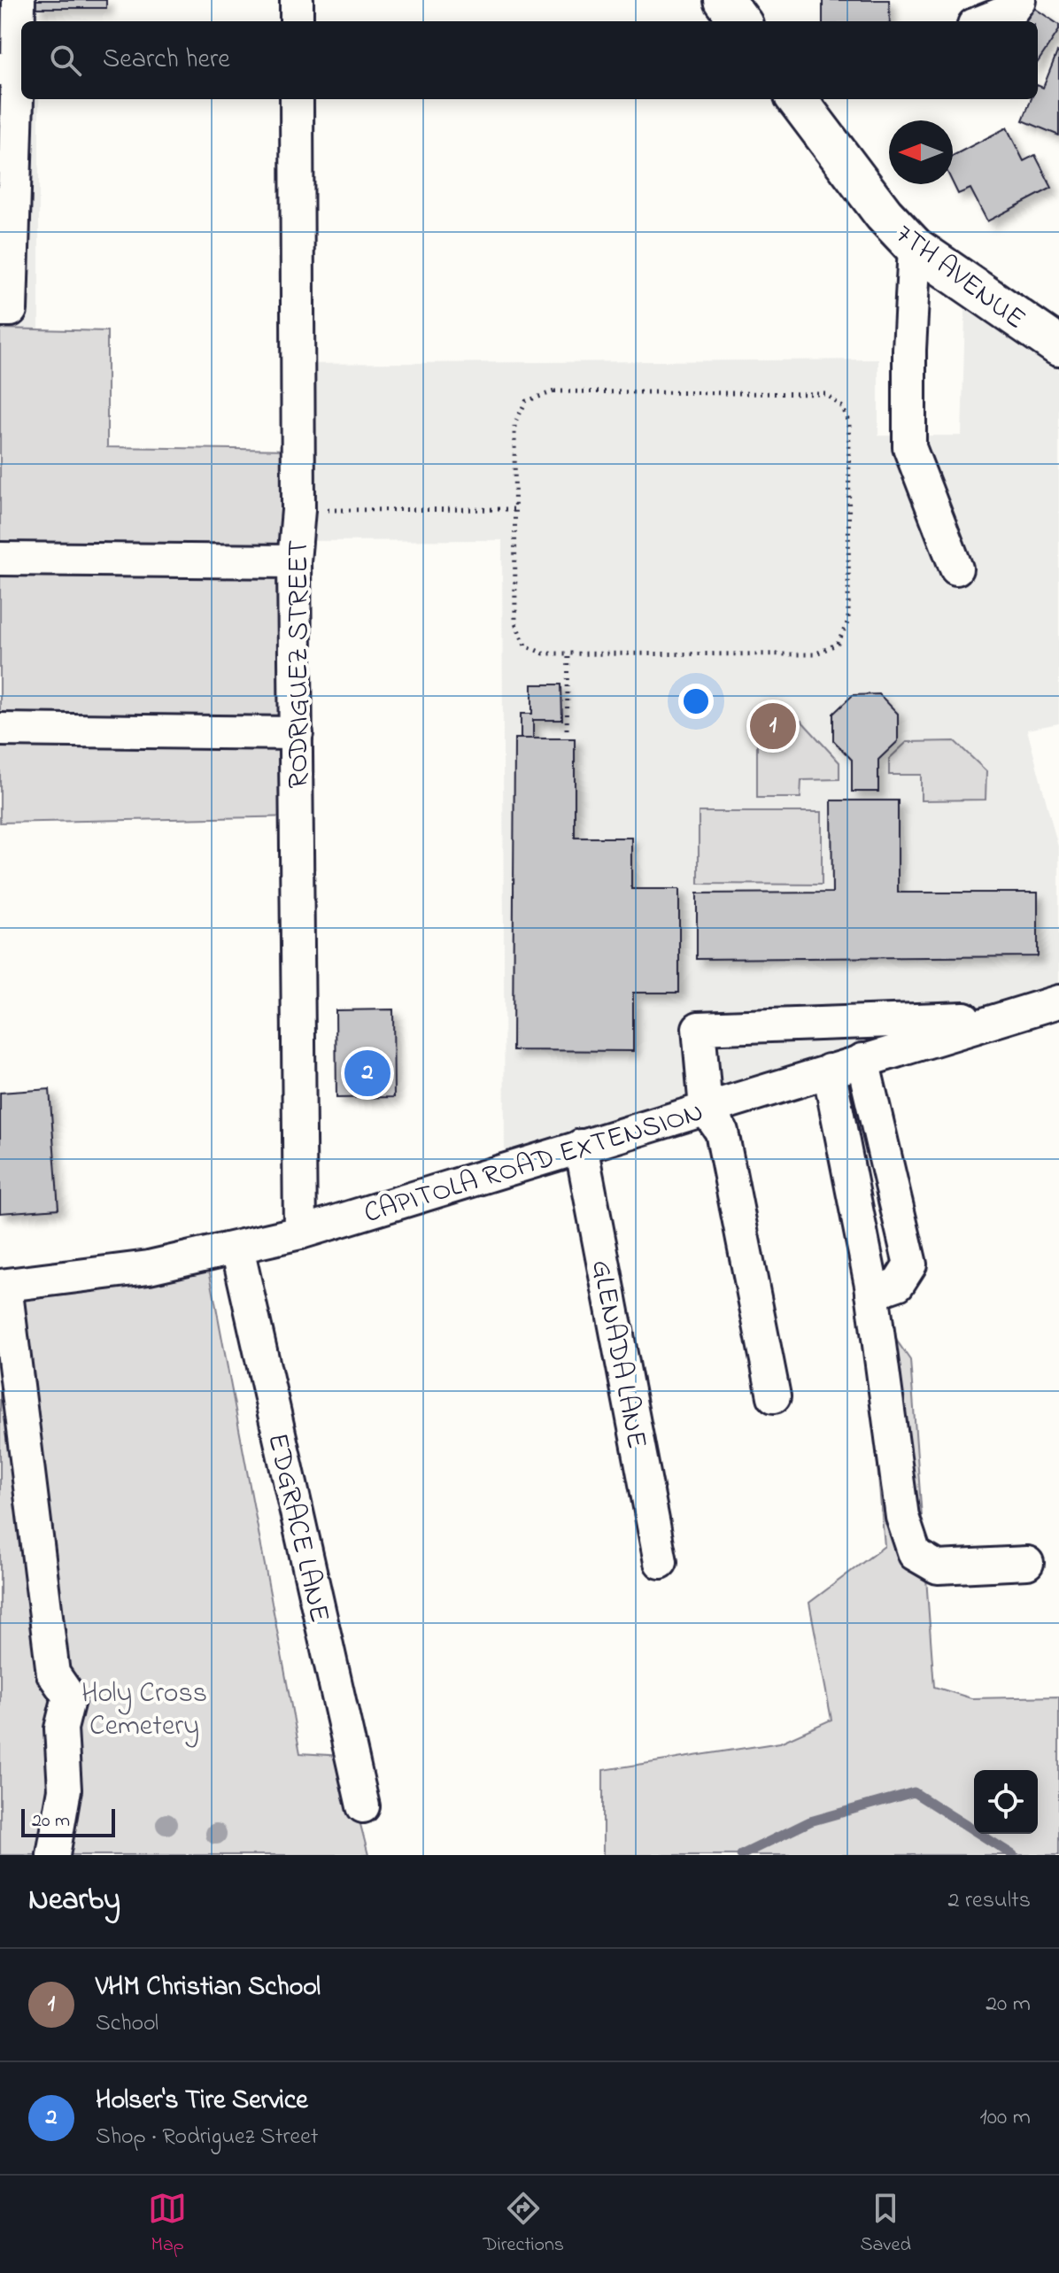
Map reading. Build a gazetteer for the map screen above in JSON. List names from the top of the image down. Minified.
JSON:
{"streets":{"main road":["7TH AVENUE"],"street":["RODRIGUEZ STREET","CAPITOLA ROAD EXTENSION","GLENADA LANE","EDGRACE LANE"]},"crossings":[["RODRIGUEZ STREET","CAPITOLA ROAD EXTENSION"],["CAPITOLA ROAD EXTENSION","GLENADA LANE"],["CAPITOLA ROAD EXTENSION","EDGRACE LANE"]],"parks":["Holy Cross Cemetery"],"scale_bar":"20 m","north":"left","page":{"search":"Search here","pins":["1","2"],"scale":"20 m","heading":["Nearby","2 results"],"list":[{"mark":"1","name":"VHM Christian School","note":"School","value":"20 m"},{"mark":"2","name":"Holser's Tire Service","note":"Shop · Rodriguez Street","value":"100 m"}],"nav":["Map","Directions","Saved"]}}
